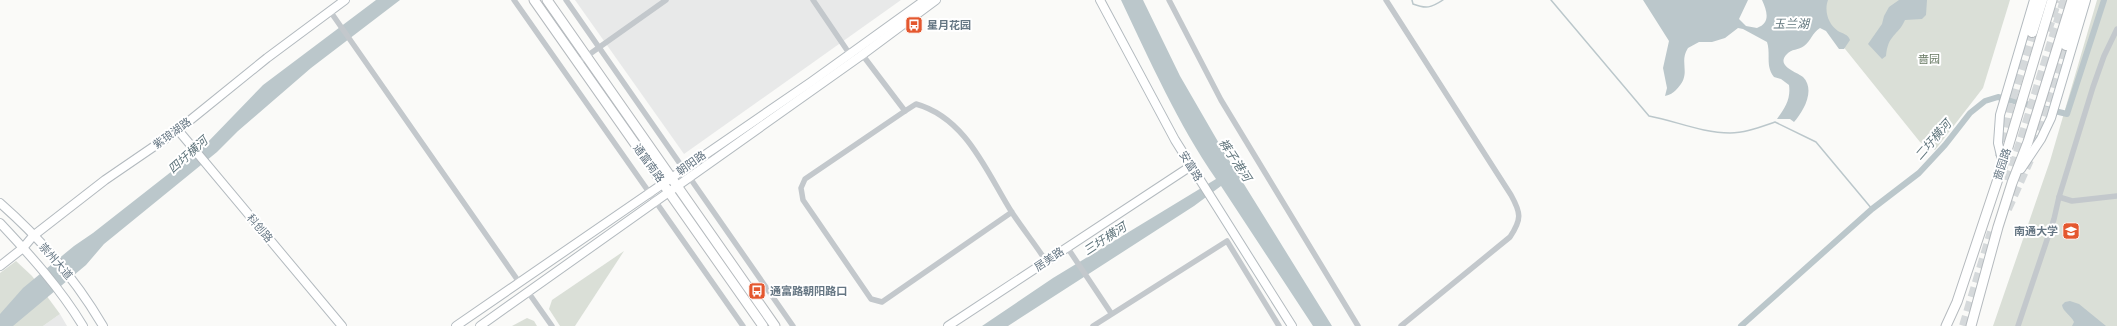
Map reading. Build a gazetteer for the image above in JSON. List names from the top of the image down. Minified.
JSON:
{"streets":{"main road":["通富南路","啬园路"],"street":["紫琅湖路","朝阳路","安富路","科创路","居美路","崇州大道"]},"crossings":[["紫琅湖路","科创路"],["紫琅湖路","崇州大道"],["通富南路","朝阳路"],["安富路","居美路"]],"water":["玉兰湖","二圩横河","四圩横河","裤子港河","三圩横河"],"parks":["啬园"],"places":{"bus stop":["星月花园","通富路朝阳路口"],"school or university":["南通大学"]}}
